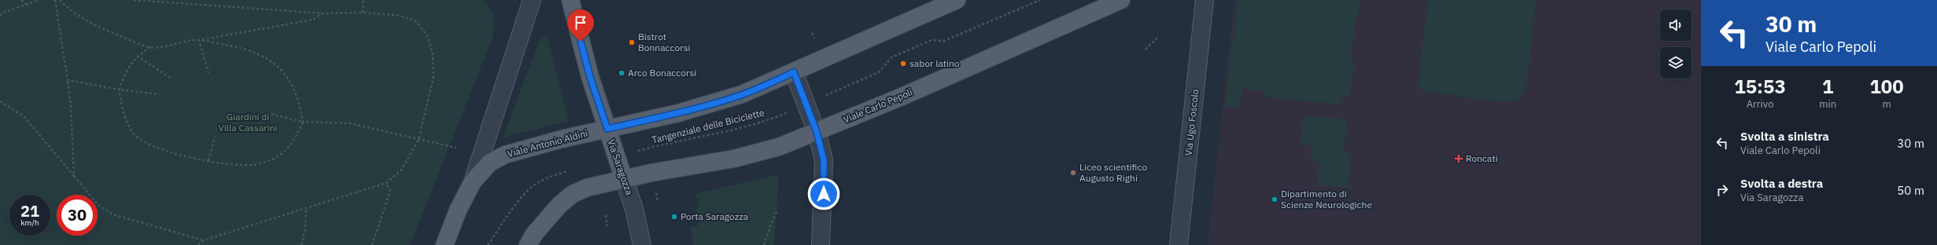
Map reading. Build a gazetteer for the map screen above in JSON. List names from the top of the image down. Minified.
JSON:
{"streets":{"main road":["Viale Carlo Pepoli","Viale Antonio Aldini","Via Saragozza"],"street":["Via Ugo Foscolo"],"path":["Tangenziale delle Biciclette"]},"crossings":[["Viale Carlo Pepoli","Via Saragozza"],["Viale Antonio Aldini","Via Saragozza"]],"parks":["Giardini di Villa Cassarini"],"places":{"other":["Bistrot Bonnaccorsi","sabor latino","Arco Bonaccorsi","Liceo scientifico Augusto Righi","Dipartimento di Scienze Neurologiche","Porta Saragozza"],"health":["Roncati"]},"page":{"turn":["30 m","Viale Carlo Pepoli"],"eta":["15:53","Arrivo","1","min","100","m"],"list":[{"name":"Svolta a sinistra","note":"Viale Carlo Pepoli","value":"30 m"},{"name":"Svolta a destra","note":"Via Saragozza","value":"50 m"}],"speed":"21 km/h","limit":"30"}}
